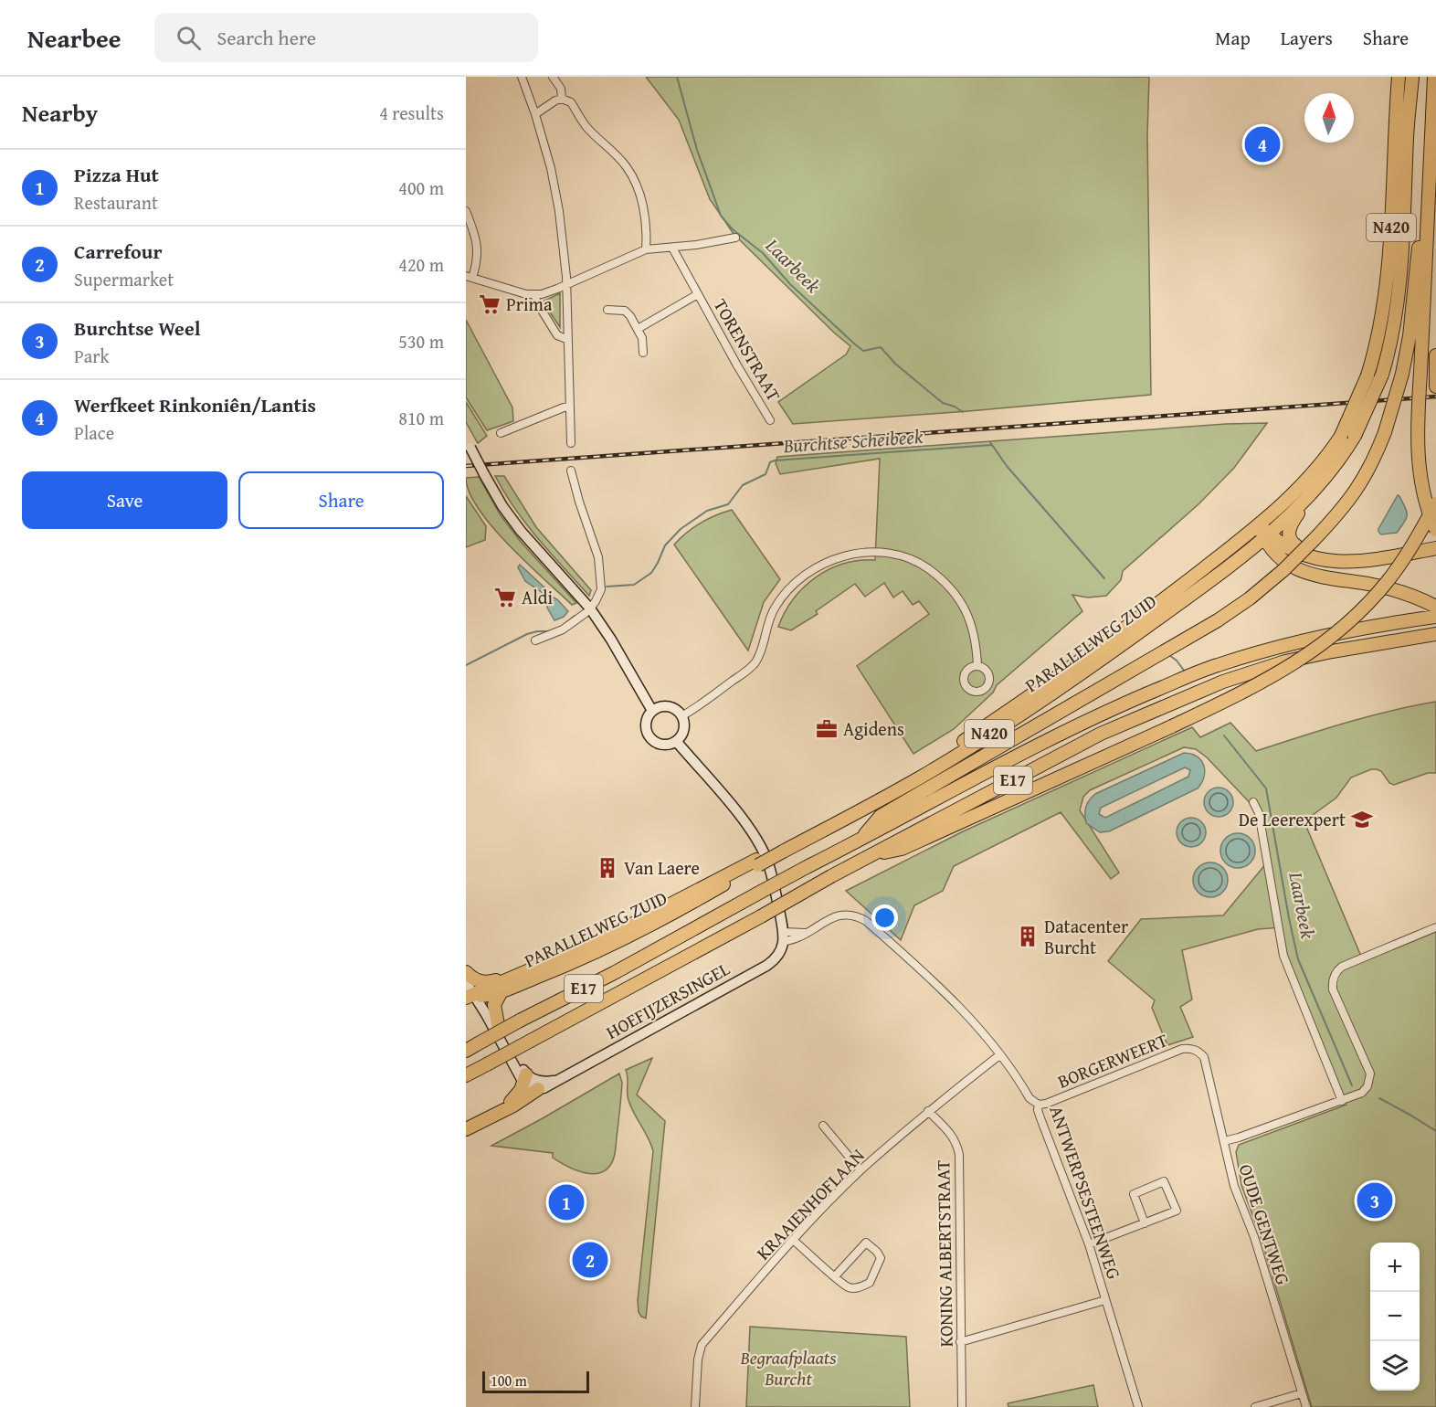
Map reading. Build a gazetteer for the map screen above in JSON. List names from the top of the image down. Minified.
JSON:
{"streets":{"highway":["N420","PARALLELWEG ZUID","E17"],"street":["TORENSTRAAT","HOEFIJZERSINGEL","BORGERWEERT","ANTWERPSESTEENWEG","KRAAIENHOFLAAN","OUDE GENTWEG","KONING ALBERTSTRAAT"]},"crossings":[["HOEFIJZERSINGEL","ANTWERPSESTEENWEG"],["BORGERWEERT","ANTWERPSESTEENWEG"],["BORGERWEERT","OUDE GENTWEG"],["ANTWERPSESTEENWEG","KRAAIENHOFLAAN"],["KRAAIENHOFLAAN","KONING ALBERTSTRAAT"]],"water":["Laarbeek","Burchtse Scheibeek"],"parks":["Begraafplaats Burcht"],"places":{"supermarket":["Prima","Aldi"],"office":["Agidens"],"school or university":["De Leerexpert"],"building":["Van Laere","Datacenter Burcht"]},"scale_bar":"100 m","north":"top","page":{"header":"Nearbee","search":"Search here","nav":["Map","Layers","Share"],"heading":["Nearby","4 results"],"pins":["4","3","1","2"],"list":[{"mark":"1","name":"Pizza Hut","note":"Restaurant","value":"400 m"},{"mark":"2","name":"Carrefour","note":"Supermarket","value":"420 m"},{"mark":"3","name":"Burchtse Weel","note":"Park","value":"530 m"},{"mark":"4","name":"Werfkeet Rinkoniên/Lantis","note":"Place","value":"810 m"}],"buttons":["Save","Share"],"map_buttons":["+","−"],"scale":"100 m"}}
